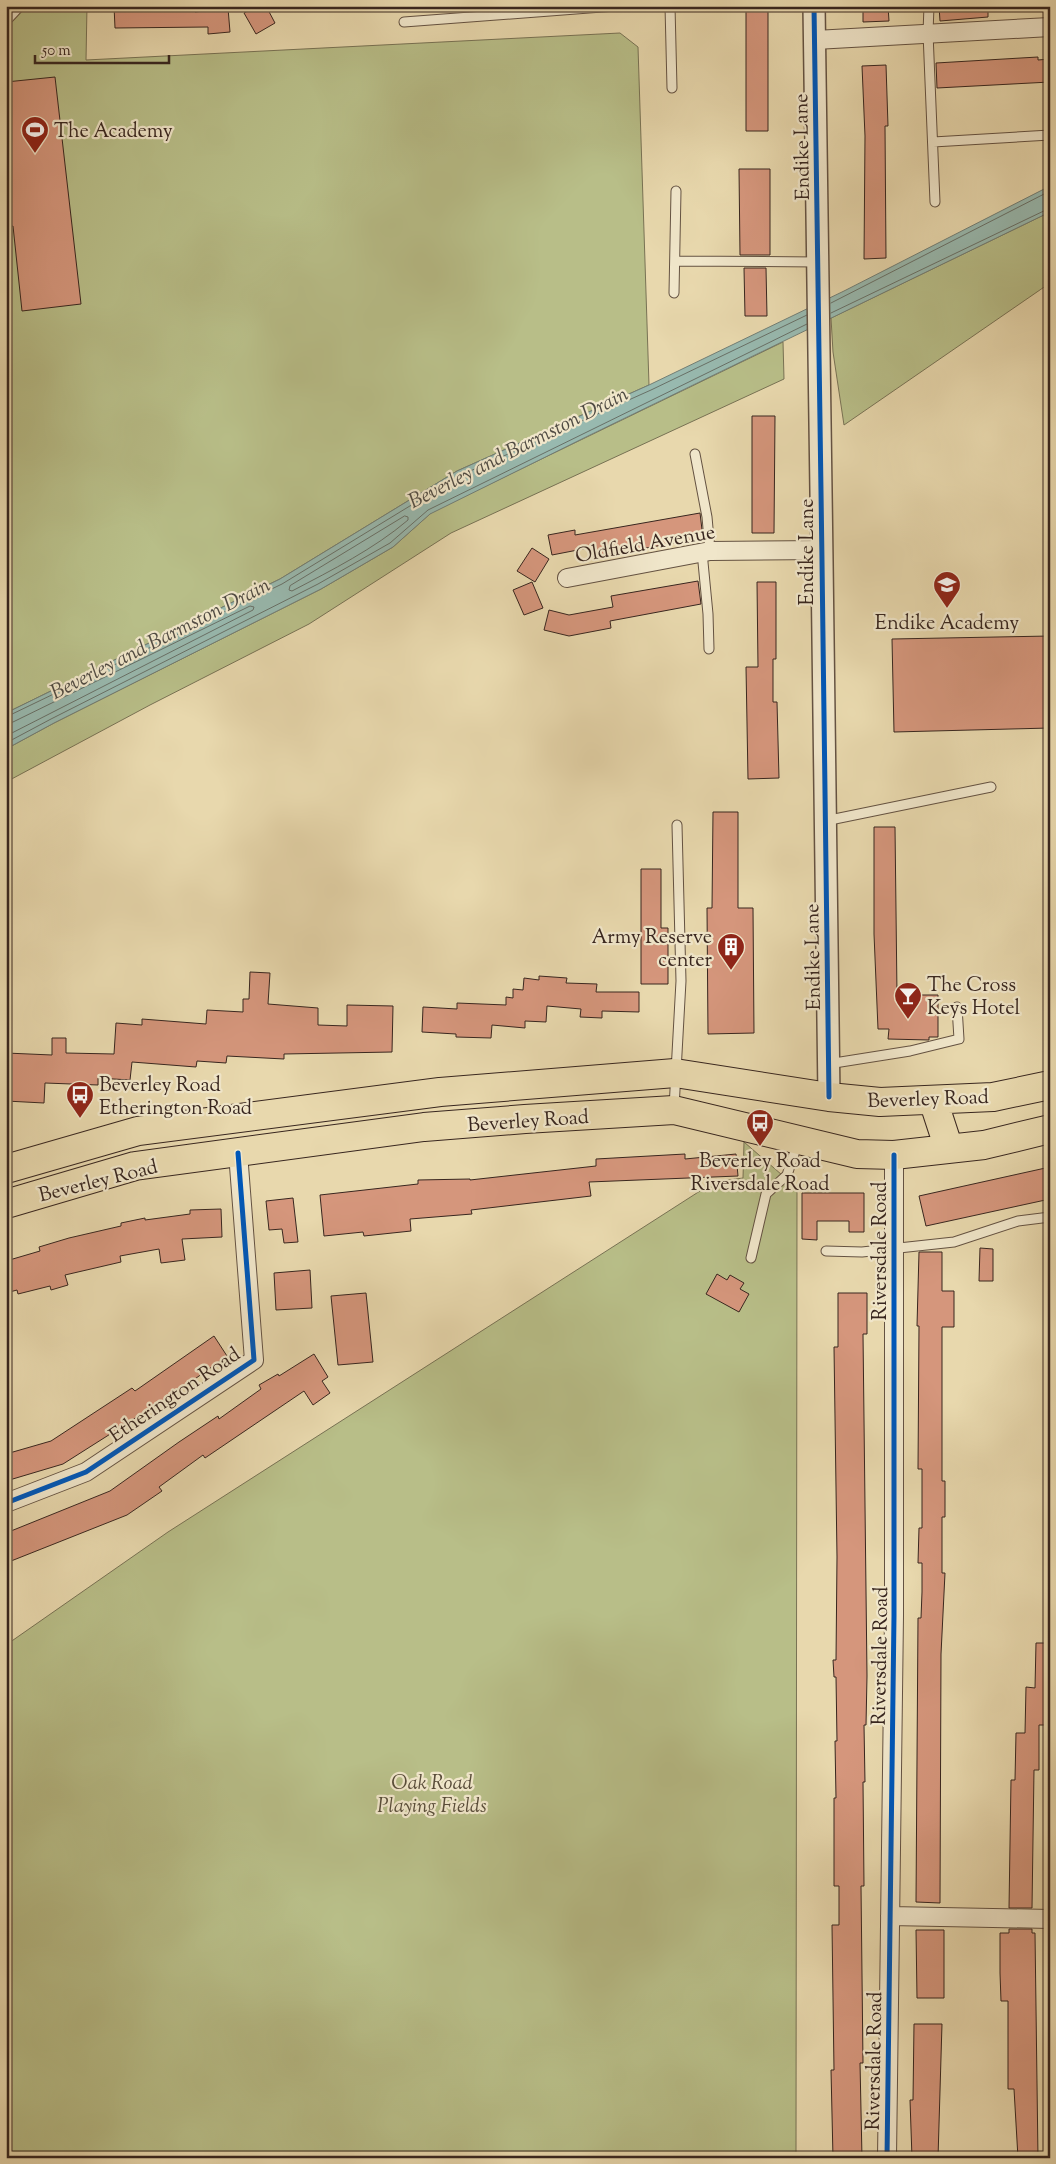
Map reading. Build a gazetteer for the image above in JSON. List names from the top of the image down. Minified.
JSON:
{"streets":{"main road":["Beverley Road"],"street":["Endike Lane","Oldfield Avenue","Riversdale Road","Etherington Road"]},"crossings":[["Endike Lane","Oldfield Avenue"],["Endike Lane","Beverley Road"],["Beverley Road","Riversdale Road"],["Beverley Road","Etherington Road"]],"water":["Beverley and Barmston Drain"],"parks":["Oak Road Playing Fields"],"places":{"sports":["The Academy"],"school or university":["Endike Academy"],"building":["Army Reserve center"],"bar":["The Cross Keys Hotel"],"bus stop":["Beverley Road Etherington Road","Beverley Road Riversdale Road"]},"scale_bar":"50 m"}
